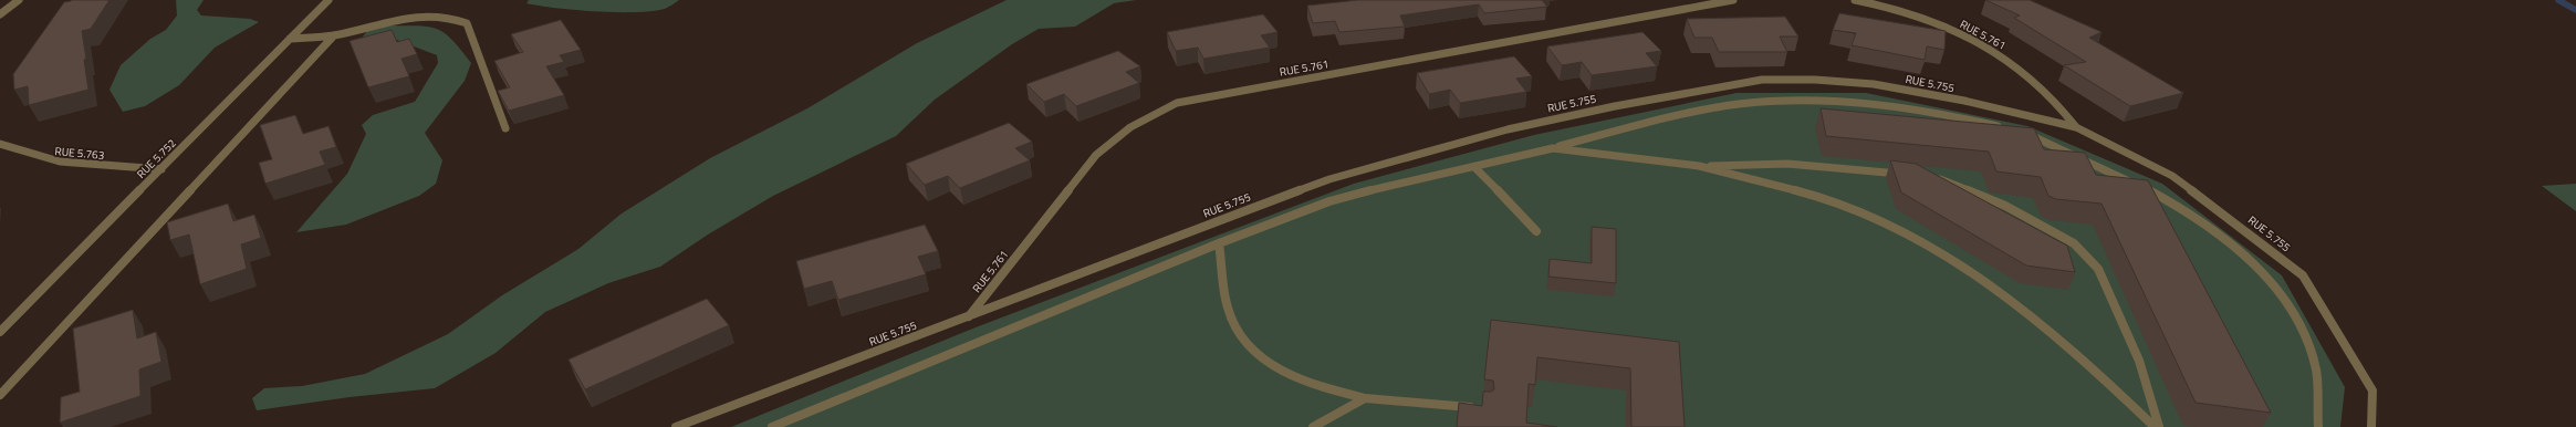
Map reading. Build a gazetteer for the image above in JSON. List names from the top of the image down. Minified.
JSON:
{"streets":{"lane":["RUE 5.761","RUE 5.755","RUE 5.763","RUE 5.752"]},"crossings":[["RUE 5.761","RUE 5.755"],["RUE 5.763","RUE 5.752"]]}
